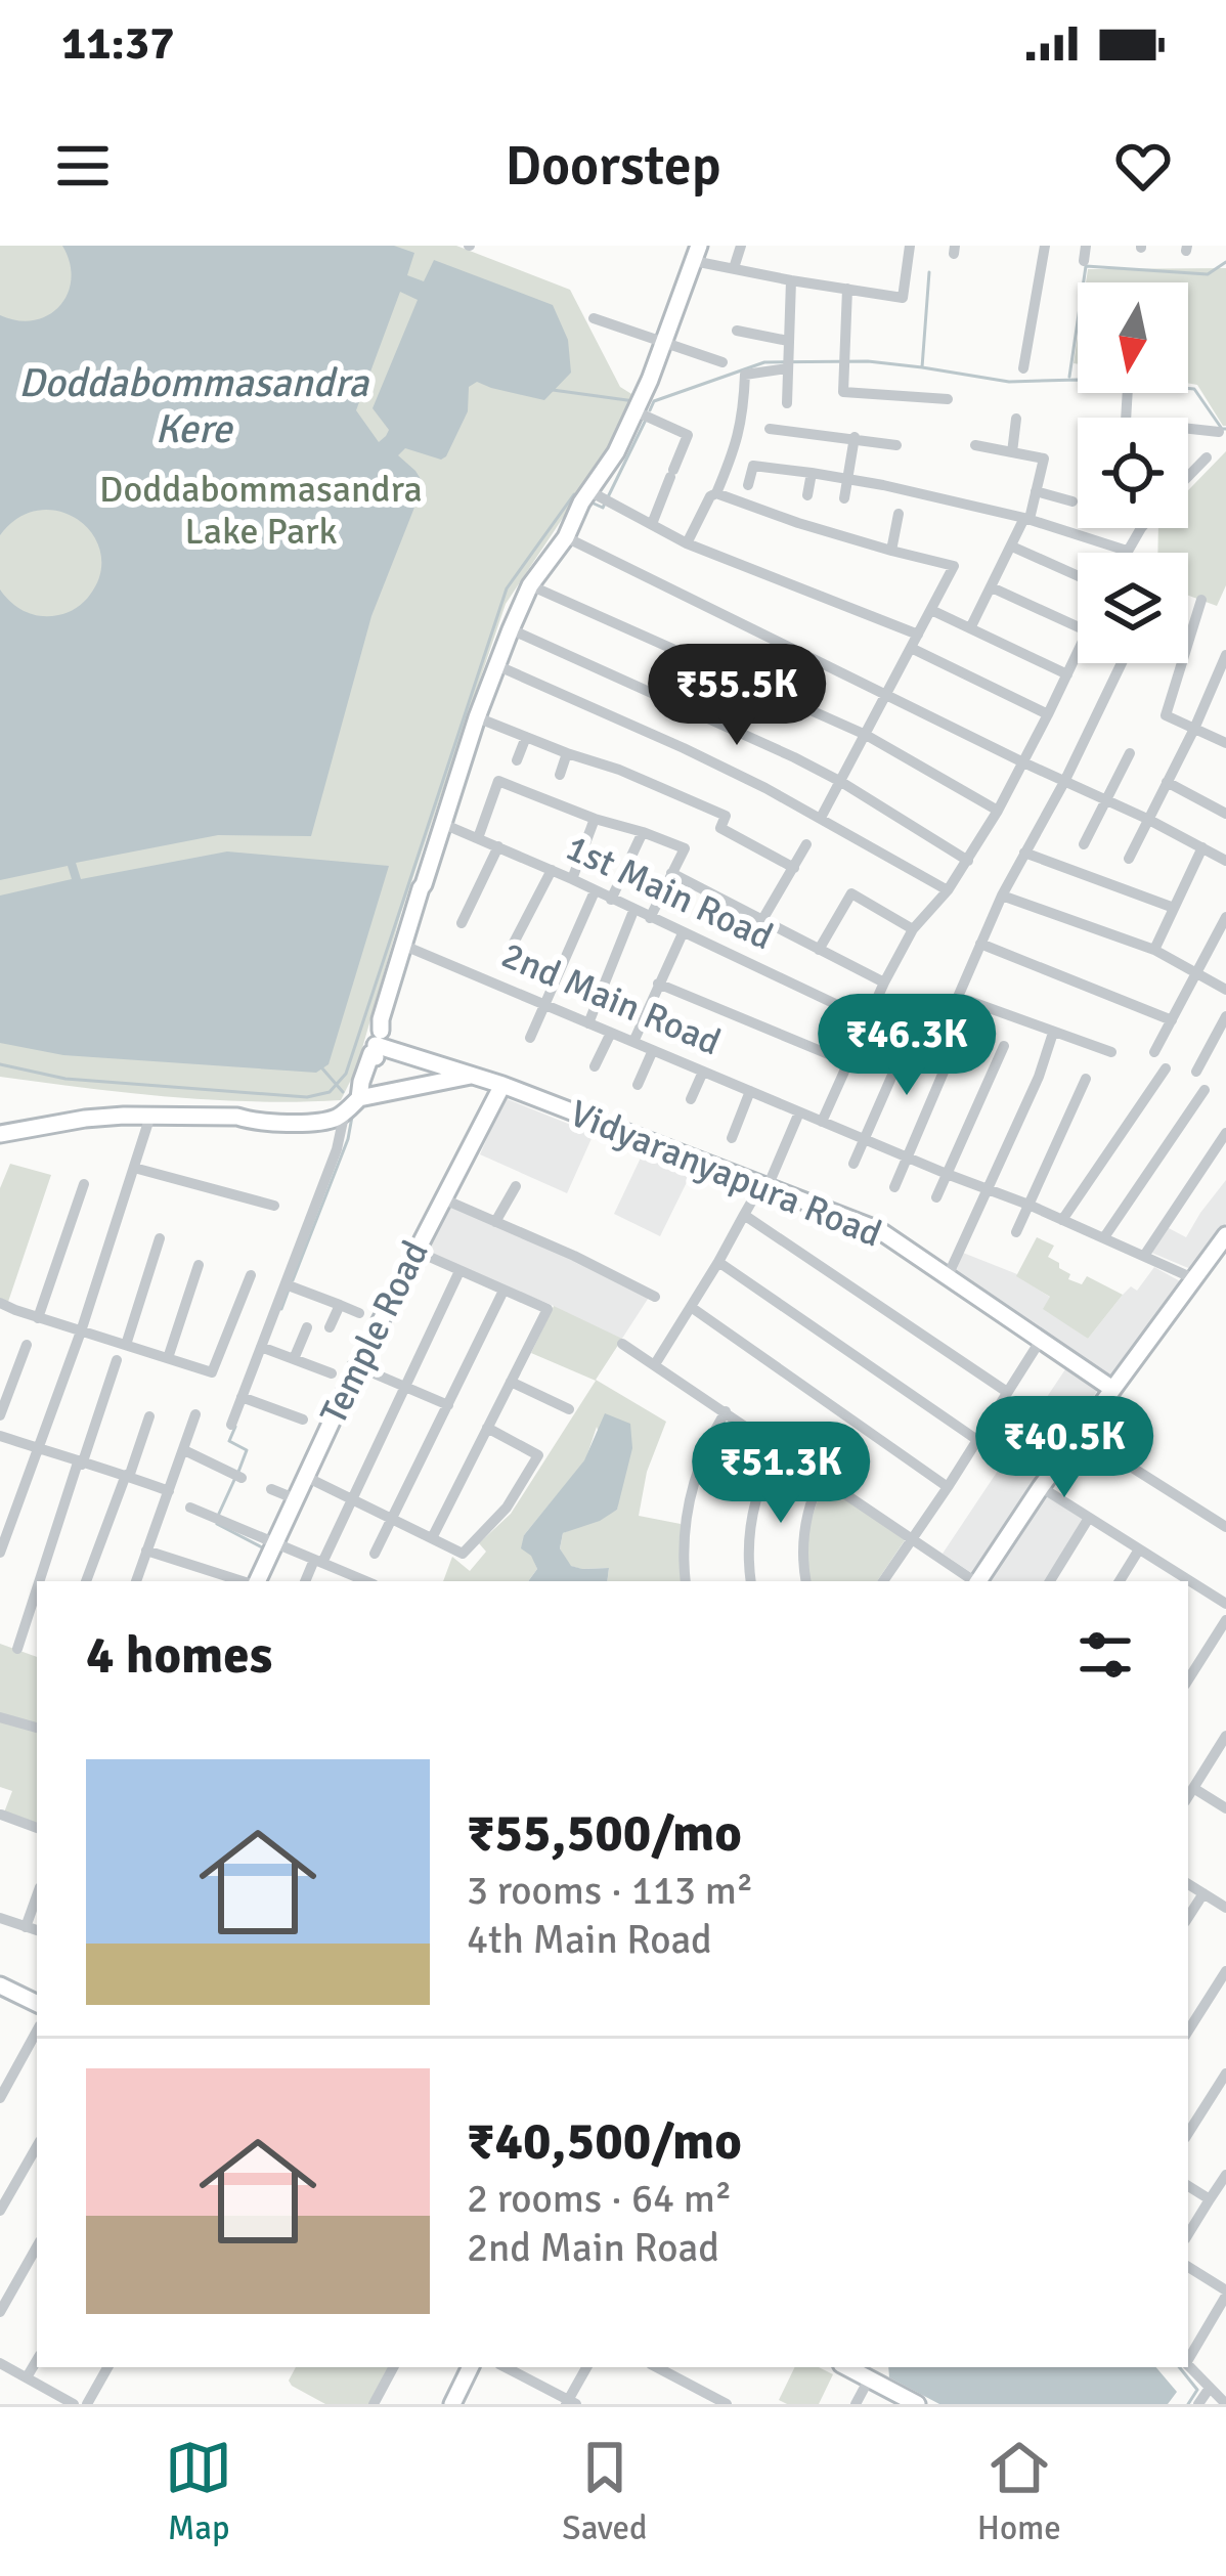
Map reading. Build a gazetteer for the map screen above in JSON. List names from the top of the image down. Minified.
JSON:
{"streets":{"main road":["Vidyaranyapura Road","Temple Road"],"street":["1st Main Road","2nd Main Road"]},"crossings":[["Vidyaranyapura Road","Temple Road"]],"water":["Doddabommasandra Kere"],"parks":["Doddabommasandra Lake Park"],"north":"bottom","page":{"status":"11:37","header":"Doorstep","price":["₹55.5K","₹46.3K","₹40.5K","₹51.3K"],"heading":"4 homes","list":[{"name":"₹55,500/mo","note":"3 rooms · 113 m² · 4th Main Road"},{"name":"₹40,500/mo","note":"2 rooms · 64 m² · 2nd Main Road"}],"tabs":["Map","Saved","Home"]}}
